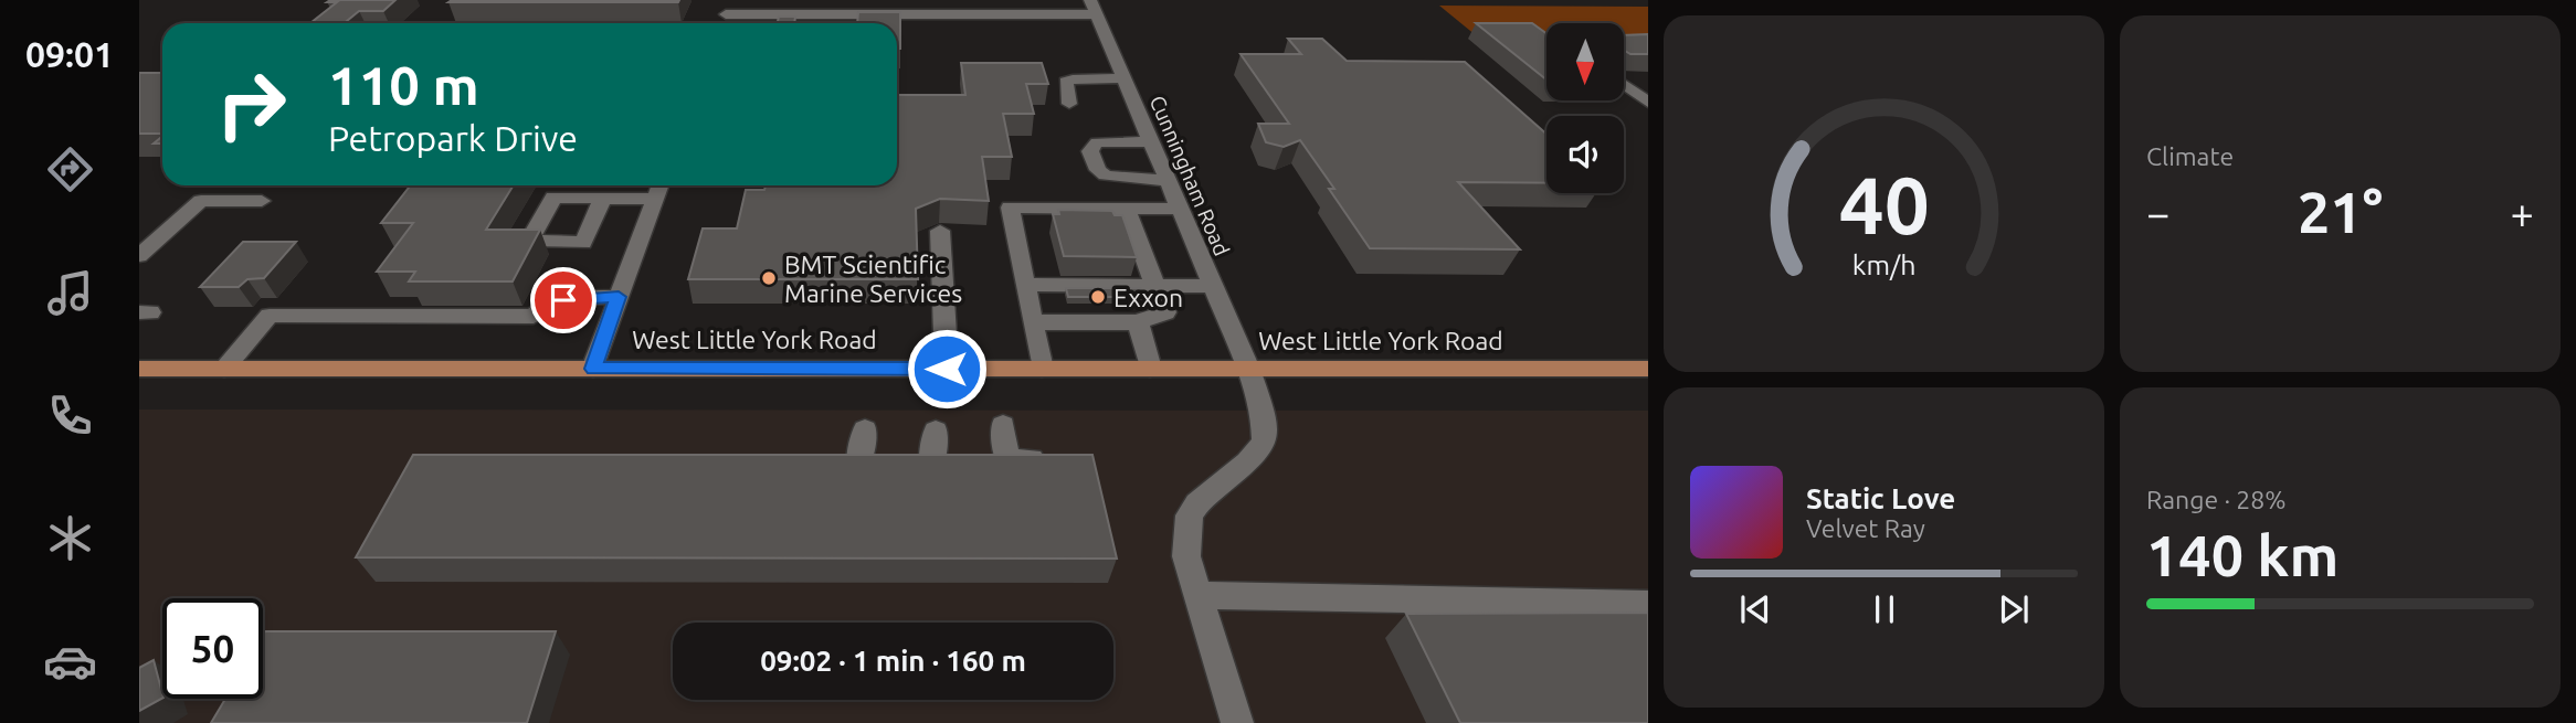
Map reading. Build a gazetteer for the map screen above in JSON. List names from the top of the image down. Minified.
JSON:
{"streets":{"main road":["West Little York Road"],"street":["Cunningham Road"]},"crossings":[["Cunningham Road","West Little York Road"]],"places":["BMT Scientific Marine Services","Exxon"],"north":"bottom","page":{"tabs":"09:01","tile":["Climate",["Range · 28%","140 km"]],"turn":["110 m","Petropark Drive"],"heat":["−","21°","+"],"song":["Static Love","Velvet Ray"],"limit":"50","trip":"09:02 · 1 min · 160 m","gauge":["40","km/h"]}}
